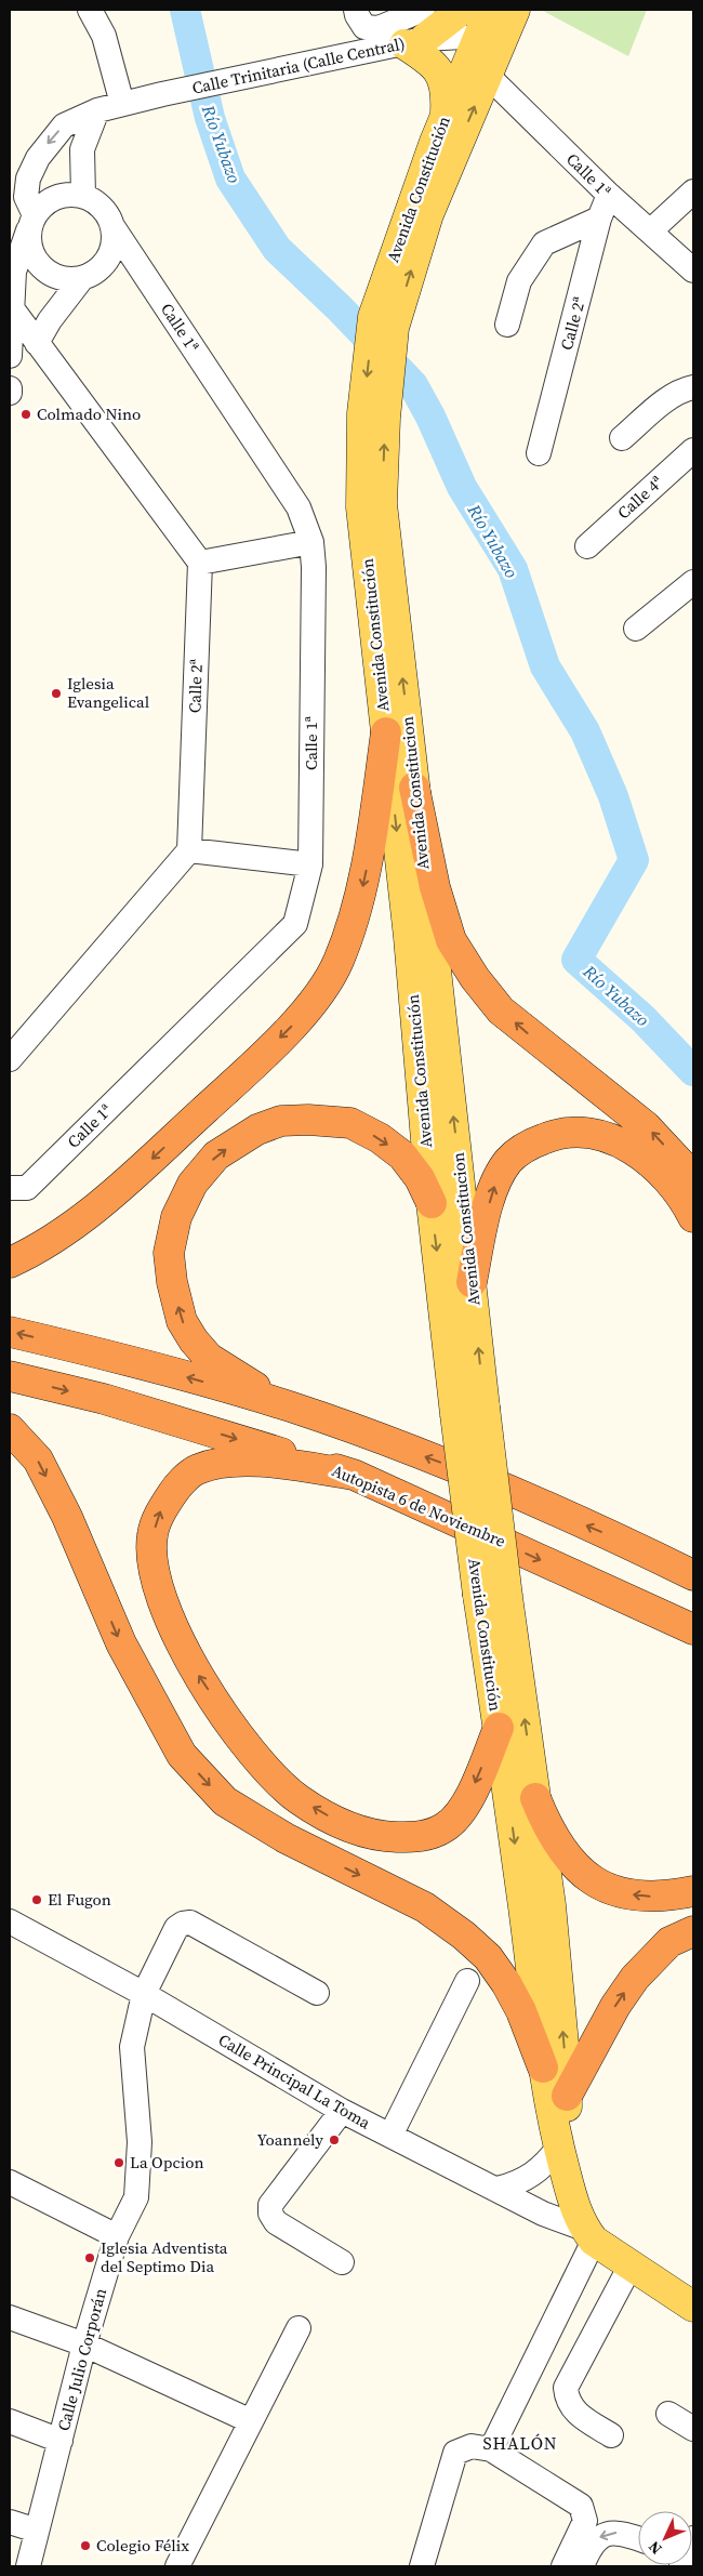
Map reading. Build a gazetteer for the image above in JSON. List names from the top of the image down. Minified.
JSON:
{"streets":{"highway":["Autopista 6 de Noviembre"],"main road":["Avenida Constitución","Avenida Constitucion"],"street":["Calle Trinitaria (Calle Central)","Calle 1ª","Calle 2ª","Calle 4ª","Calle Principal La Toma","Calle Julio Corporán"]},"crossings":[["Calle Trinitaria (Calle Central)","Calle 1ª"],["Calle Trinitaria (Calle Central)","Avenida Constitución"],["Calle Trinitaria (Calle Central)","Avenida Constitucion"],["Calle 1ª","Avenida Constitución"],["Calle 1ª","Calle 2ª"],["Calle 1ª","Avenida Constitucion"],["Avenida Constitución","Avenida Constitucion"],["Avenida Constitución","Calle Principal La Toma"],["Calle Principal La Toma","Calle Julio Corporán"]],"one_way":["Avenida Constitucion"],"districts":["SHALÓN"],"water":["Río Yubazo"],"places":["Colmado Nino","Iglesia Evangelical","El Fugon","Yoannely","La Opcion","Iglesia Adventista del Septimo Dia","Colegio Félix"],"north":"bottom left"}
